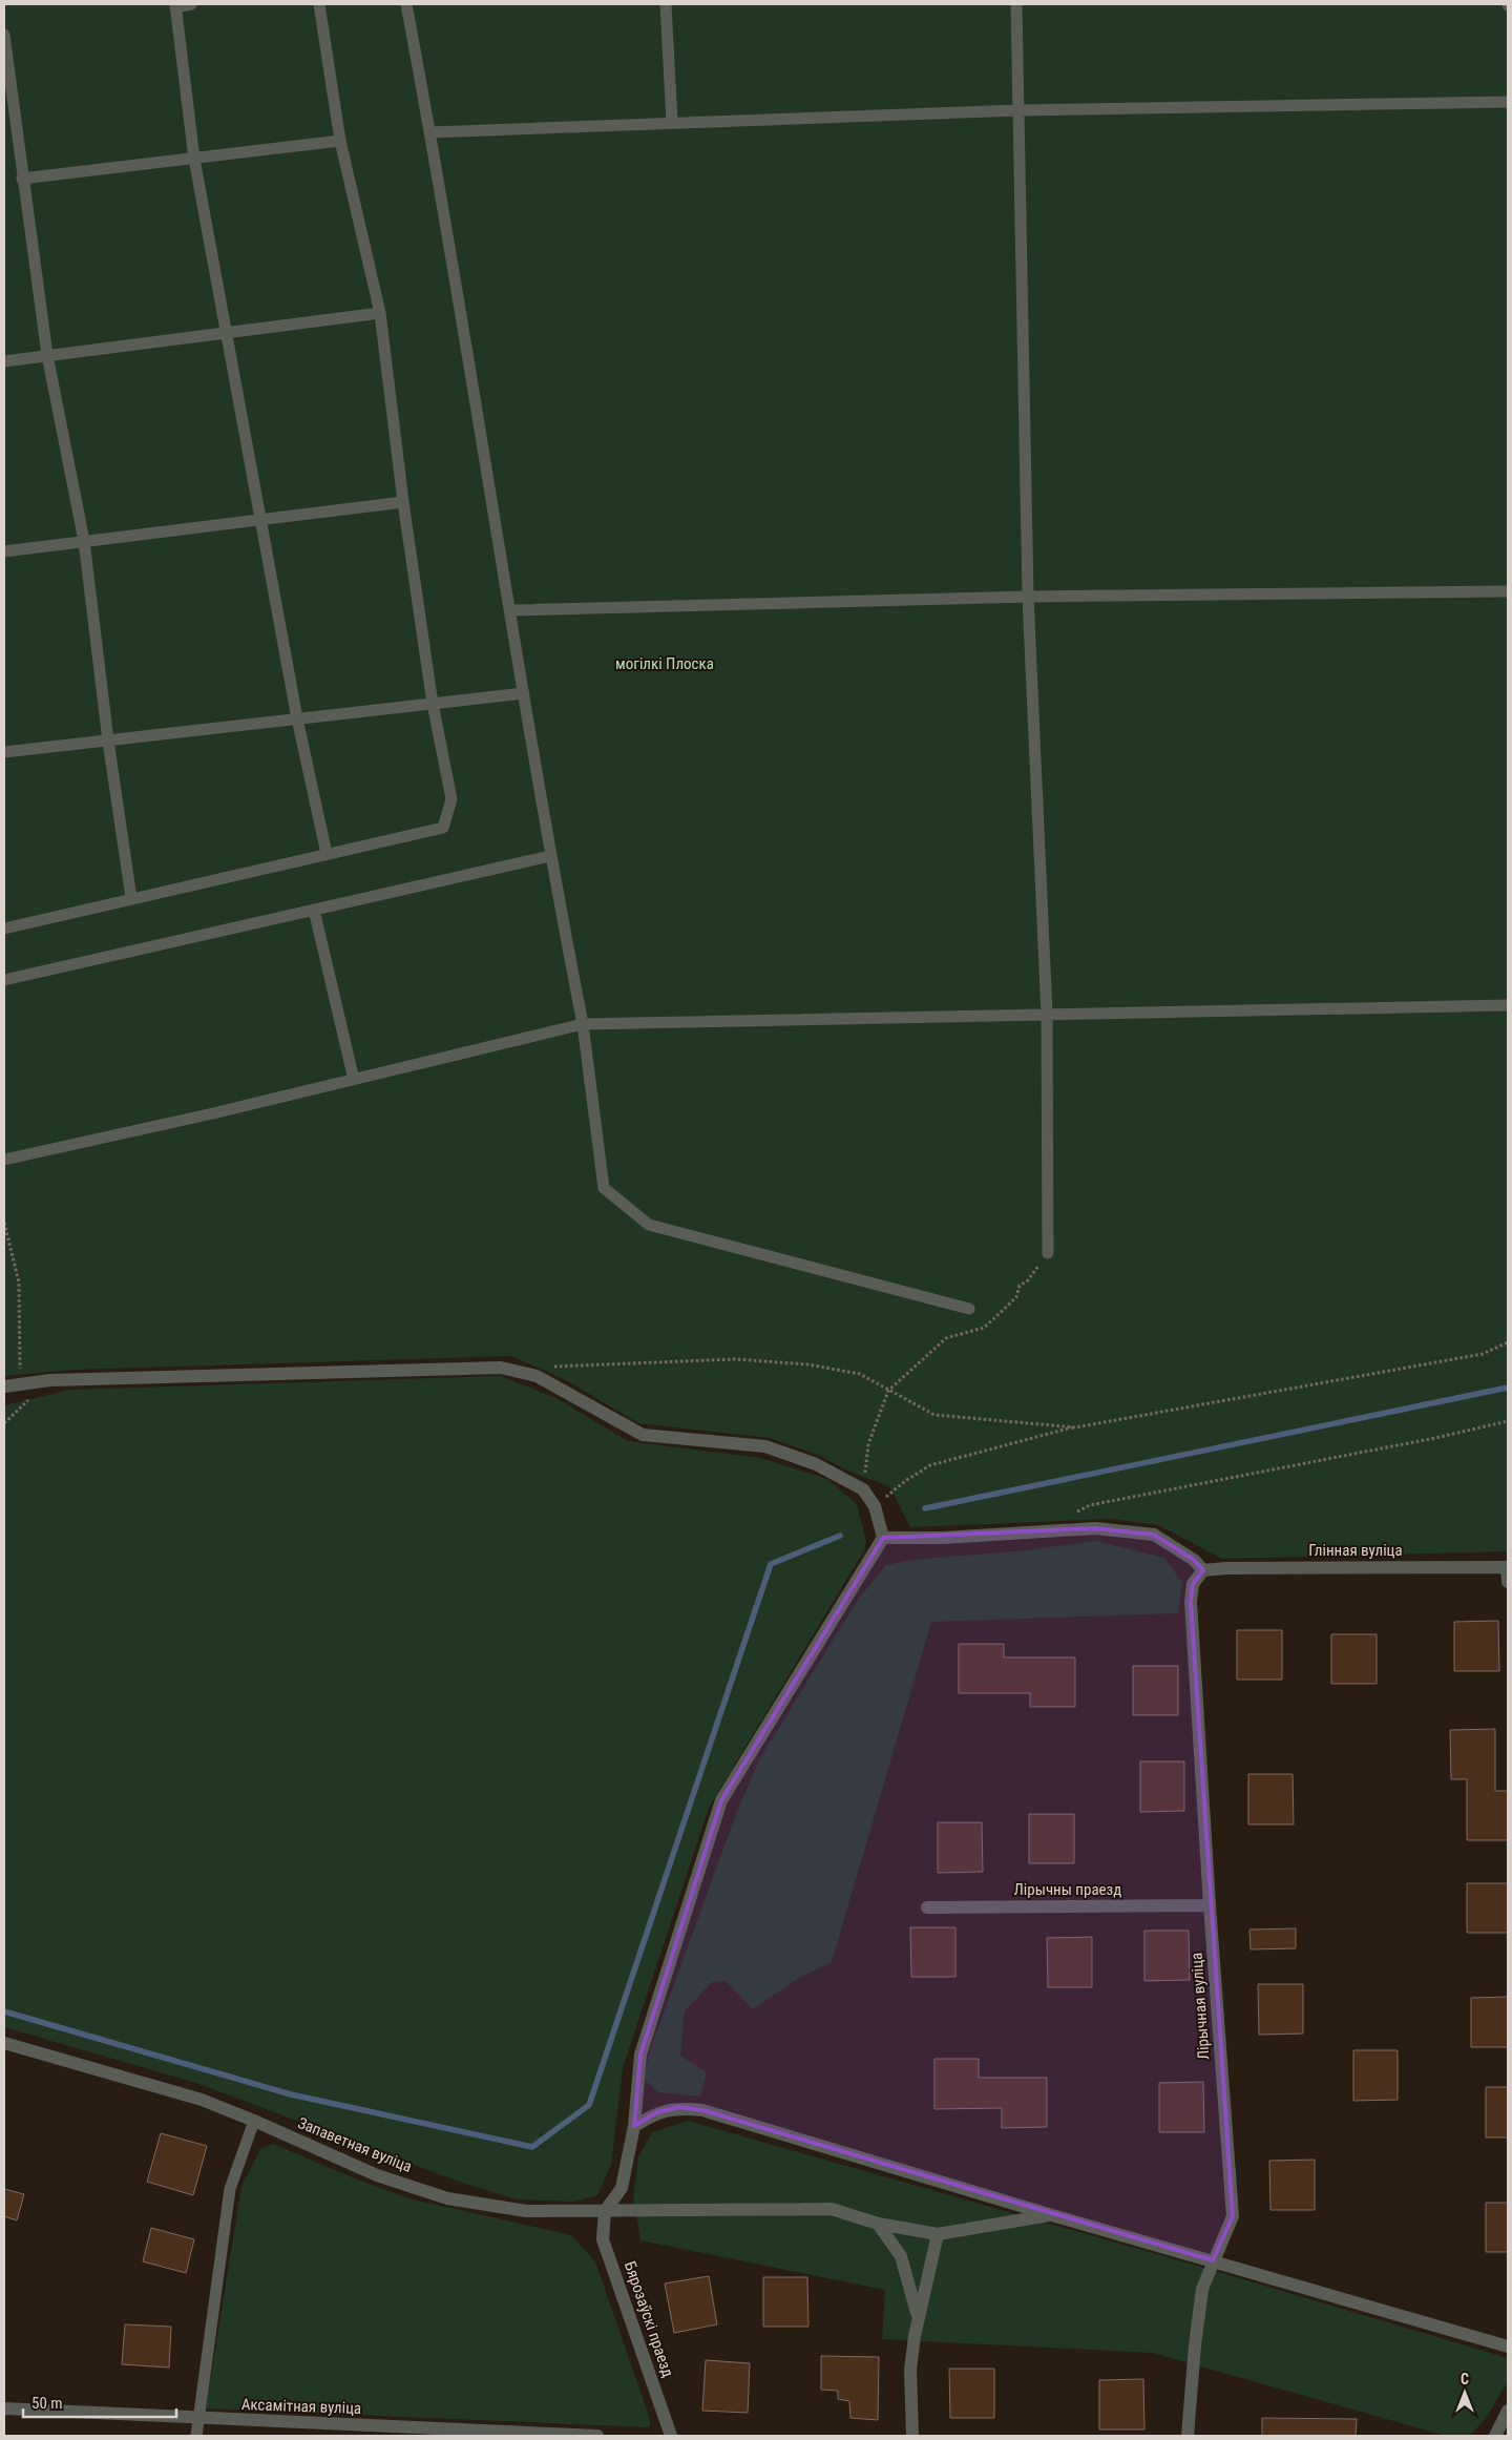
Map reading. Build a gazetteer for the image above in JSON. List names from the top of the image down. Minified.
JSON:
{"streets":{"street":["Глінная вуліца","Лірычны праезд","Лірычная вуліца","Запаветная вуліца","Бярозаўскі праезд","Аксамітная вуліца"]},"crossings":[["Глінная вуліца","Лірычная вуліца"],["Лірычны праезд","Лірычная вуліца"],["Запаветная вуліца","Бярозаўскі праезд"]],"parks":["могілкі Плоска"],"scale_bar":"50 m","north":"top"}
